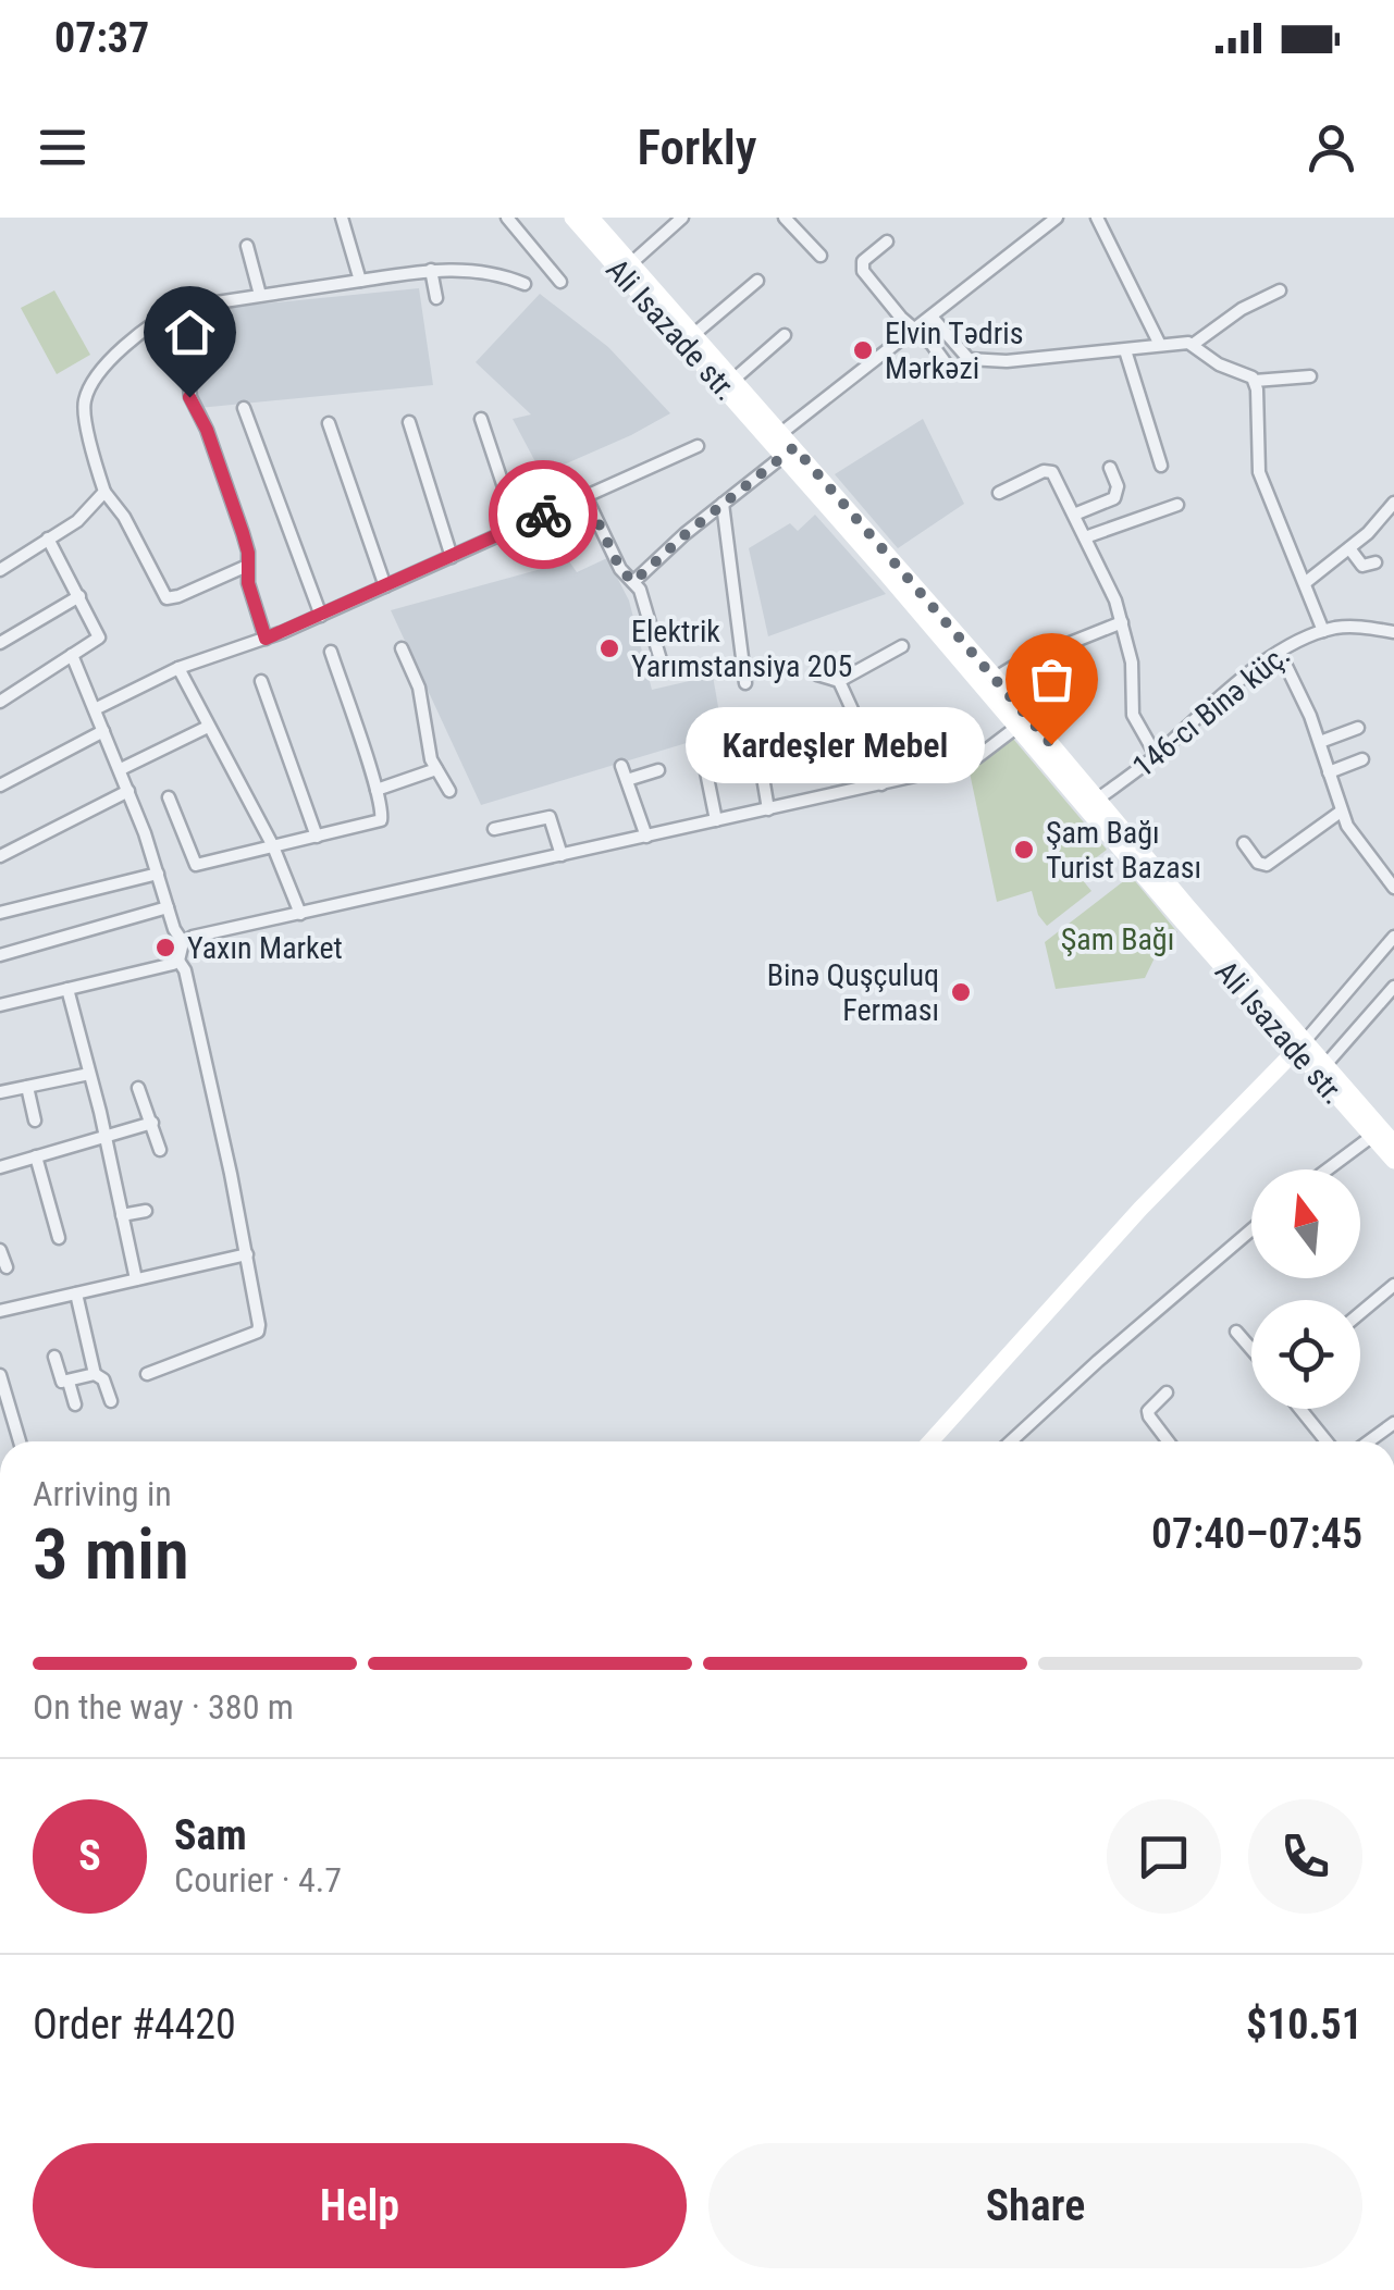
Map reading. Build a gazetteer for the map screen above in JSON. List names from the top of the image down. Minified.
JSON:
{"streets":{"main road":["Ali Isazade str."],"street":["146-cı Binə küç."]},"crossings":[["Ali Isazade str.","146-cı Binə küç."]],"parks":["Şam Bağı"],"places":["Elvin Tədris Mərkəzi","Elektrik Yarımstansiya 205","Kardeşler Mebel","Şam Bağı Turist Bazası","Yaxın Market","Binə Quşçuluq Ferması"],"north":"top","page":{"status":"07:37","header":"Forkly","bubble":"Kardeşler Mebel","heading":["3 min","Arriving in","07:40–07:45"],"panel":["Sam","Courier · 4.7","Order #4420","$10.51"],"bar":"On the way · 380 m","round":"S","buttons":["Help","Share"]}}
